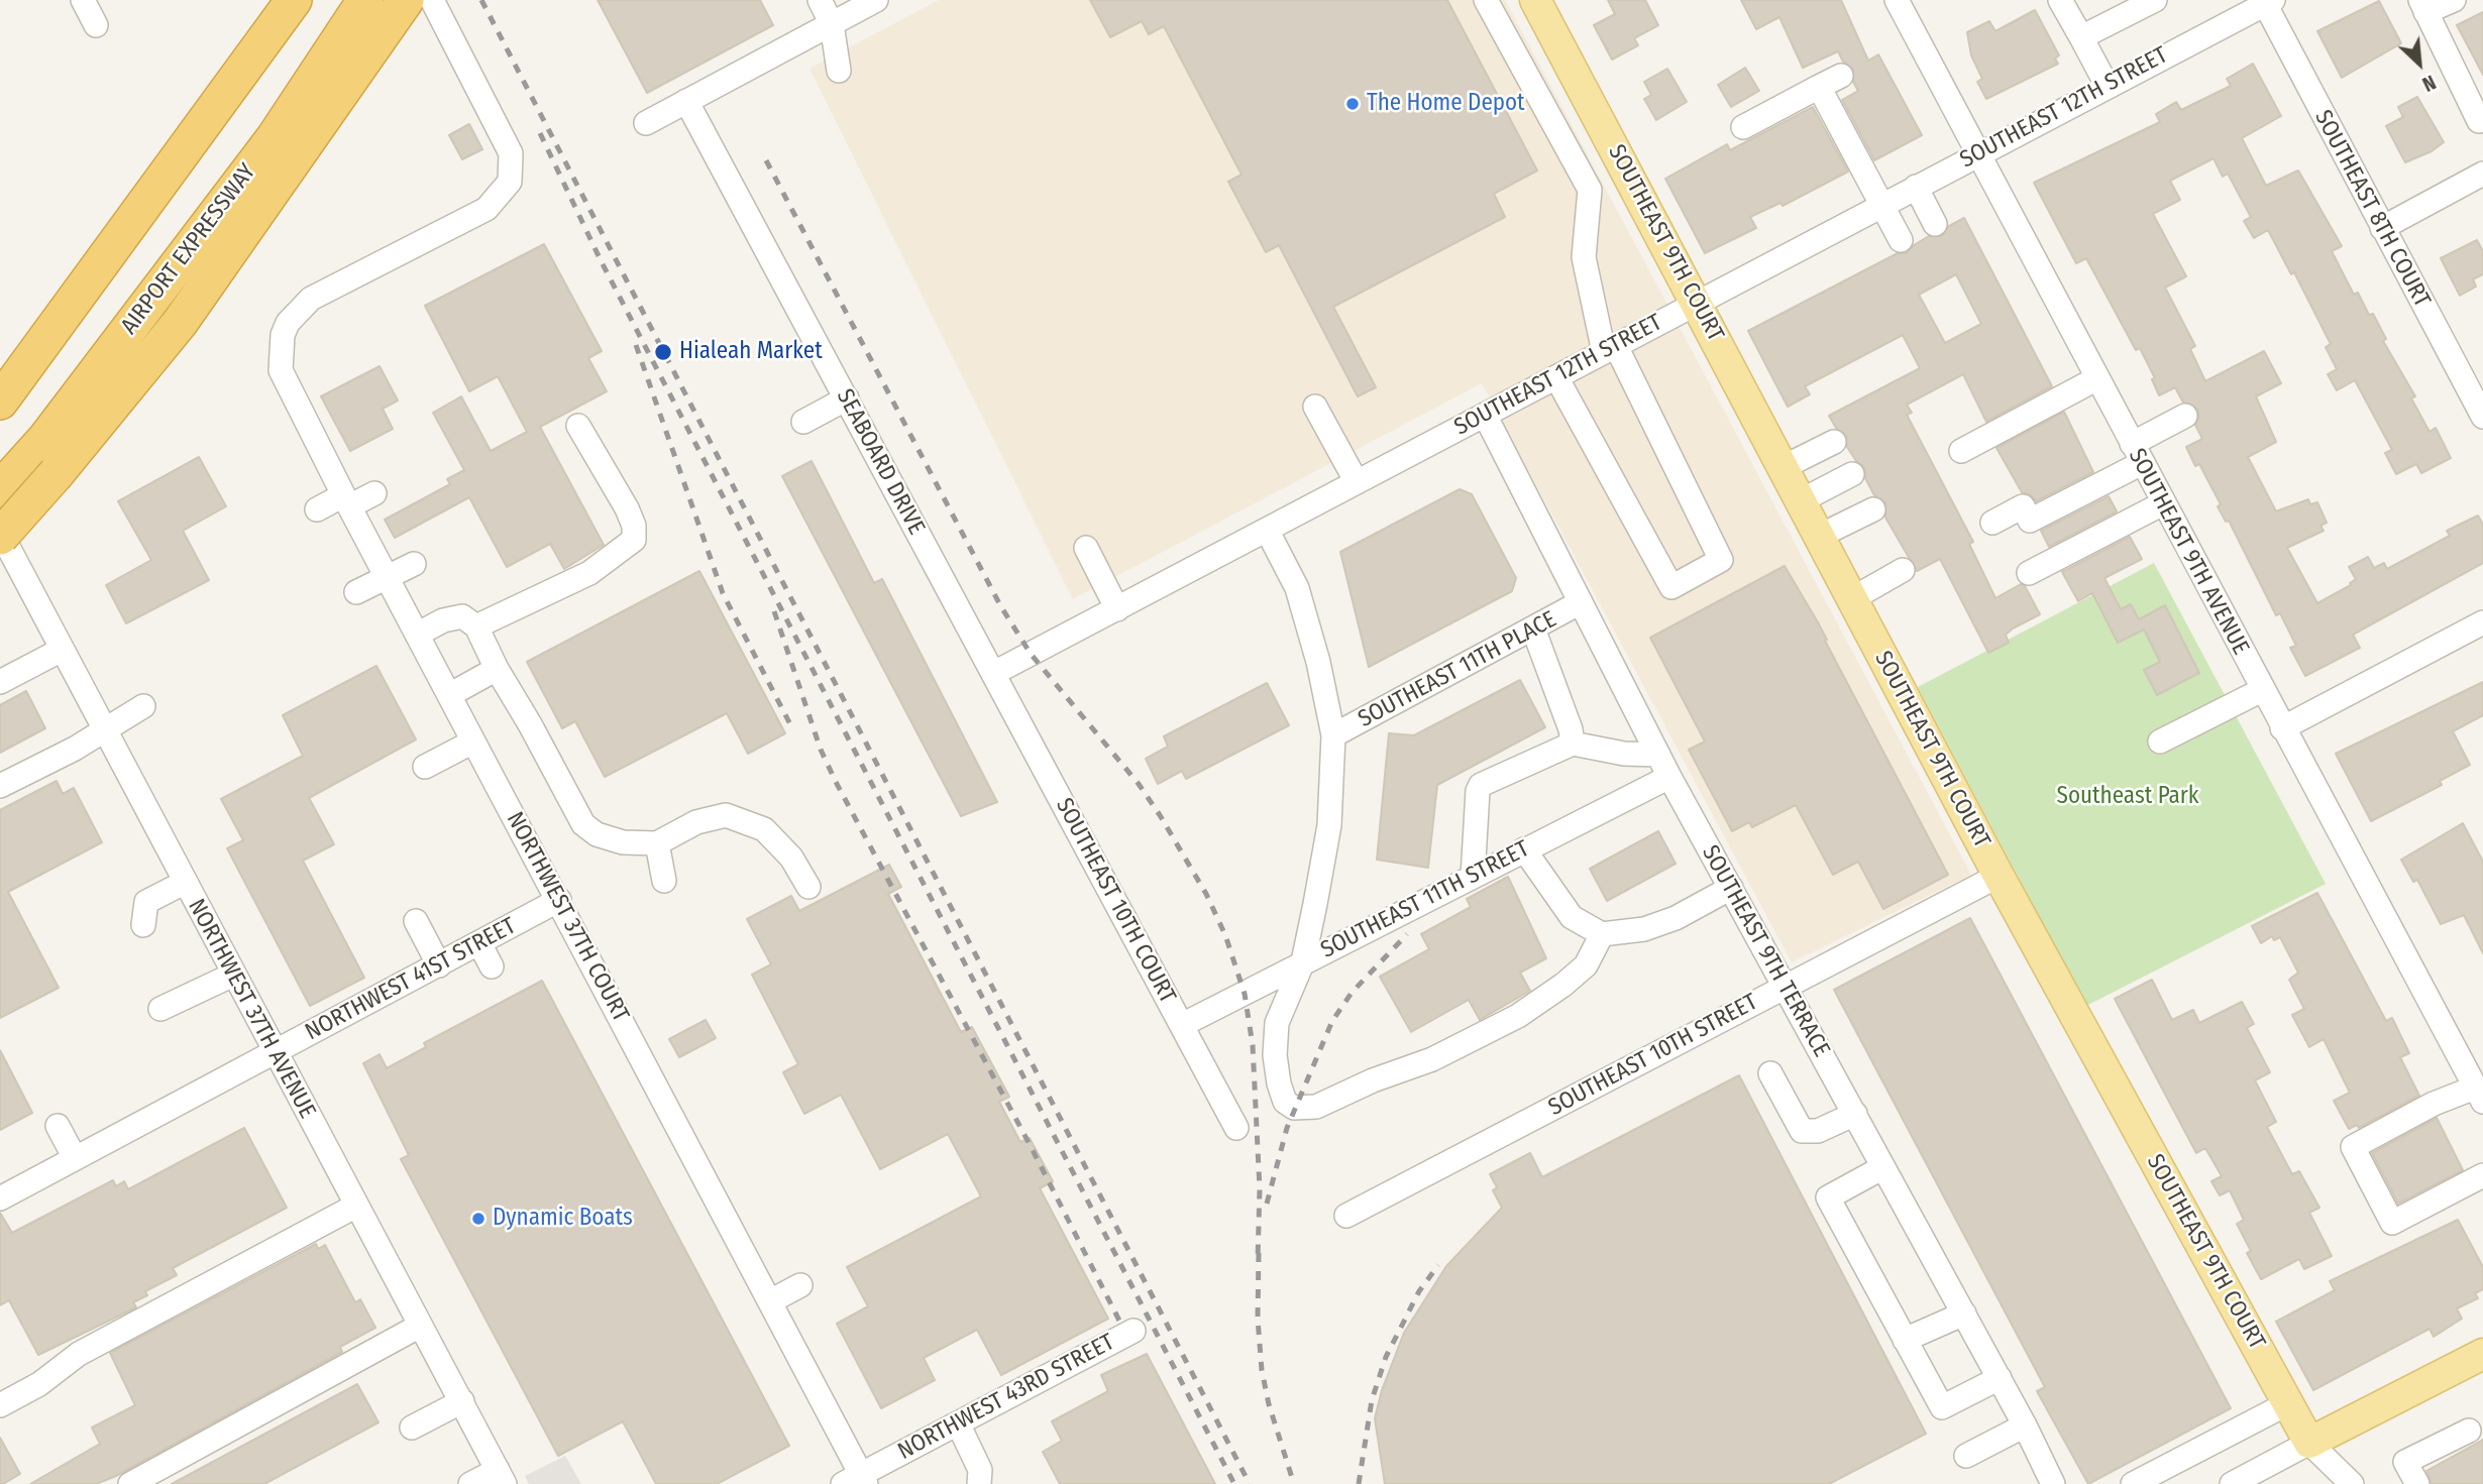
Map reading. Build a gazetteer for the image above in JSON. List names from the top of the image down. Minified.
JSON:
{"streets":{"highway":["AIRPORT EXPRESSWAY"],"main road":["SOUTHEAST 9TH COURT"],"street":["SOUTHEAST 12TH STREET","SOUTHEAST 8TH COURT","SEABOARD DRIVE","SOUTHEAST 9TH AVENUE","SOUTHEAST 11TH PLACE","SOUTHEAST 11TH STREET","SOUTHEAST 10TH COURT","NORTHWEST 37TH COURT","SOUTHEAST 9TH TERRACE","NORTHWEST 41ST STREET","NORTHWEST 37TH AVENUE","SOUTHEAST 10TH STREET","NORTHWEST 43RD STREET"]},"crossings":[["SOUTHEAST 12TH STREET","SOUTHEAST 8TH COURT"],["SOUTHEAST 12TH STREET","SOUTHEAST 9TH COURT"],["SOUTHEAST 12TH STREET","SEABOARD DRIVE"],["SOUTHEAST 12TH STREET","SOUTHEAST 9TH AVENUE"],["SOUTHEAST 12TH STREET","SOUTHEAST 10TH COURT"],["SOUTHEAST 12TH STREET","SOUTHEAST 9TH TERRACE"],["SOUTHEAST 9TH COURT","SOUTHEAST 10TH STREET"],["SEABOARD DRIVE","SOUTHEAST 10TH COURT"],["SOUTHEAST 11TH PLACE","SOUTHEAST 9TH TERRACE"],["SOUTHEAST 11TH STREET","SOUTHEAST 10TH COURT"],["SOUTHEAST 11TH STREET","SOUTHEAST 9TH TERRACE"],["NORTHWEST 37TH COURT","NORTHWEST 41ST STREET"],["NORTHWEST 37TH COURT","NORTHWEST 43RD STREET"],["SOUTHEAST 9TH TERRACE","SOUTHEAST 10TH STREET"],["NORTHWEST 41ST STREET","NORTHWEST 37TH AVENUE"]],"parks":["Southeast Park"],"places":["The Home Depot","Hialeah Market","Dynamic Boats"],"north":"bottom right"}
